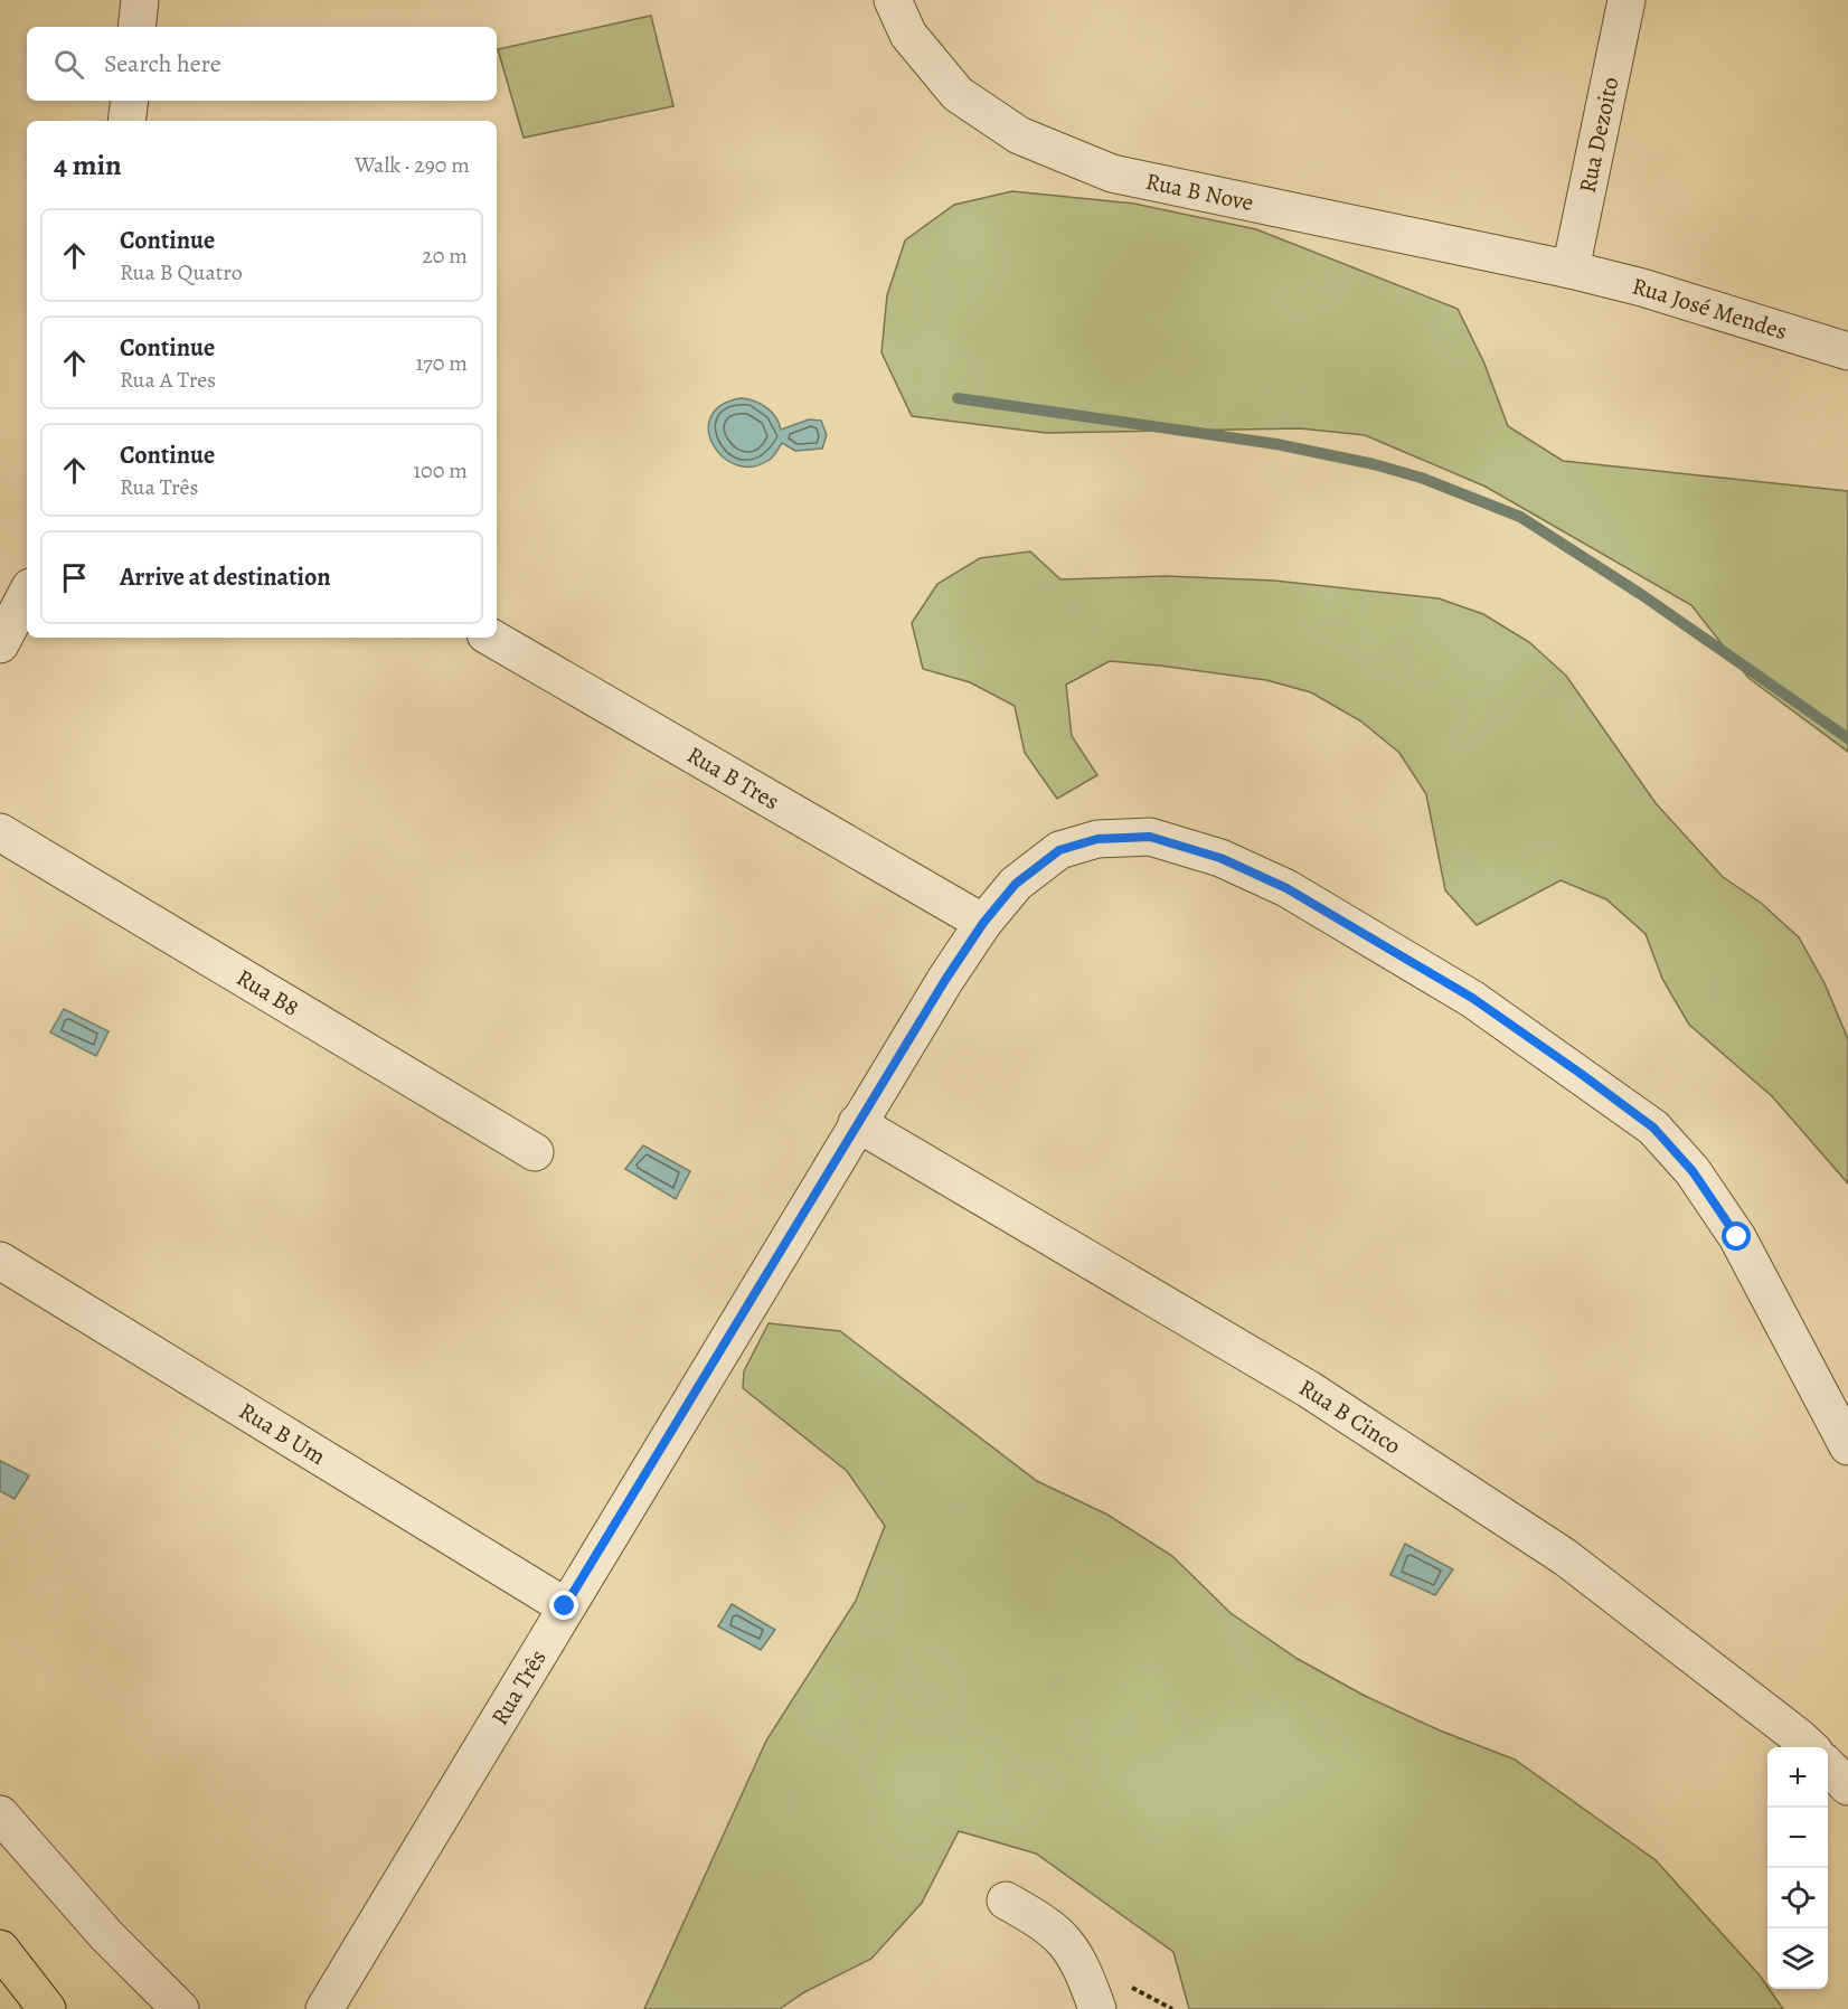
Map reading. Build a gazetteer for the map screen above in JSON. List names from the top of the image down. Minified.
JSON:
{"streets":{"street":["Rua Dezoito","Rua B Nove","Rua José Mendes","Rua B Tres","Rua B8","Rua B Cinco","Rua B Um","Rua Três"]},"crossings":[["Rua Dezoito","Rua B Nove"],["Rua Dezoito","Rua José Mendes"],["Rua B Nove","Rua José Mendes"],["Rua B Tres","Rua Três"],["Rua B Cinco","Rua Três"],["Rua B Um","Rua Três"]],"page":{"search":"Search here","heading":["4 min","Walk · 290 m"],"list":[["Continue","Rua B Quatro","20 m"],["Continue","Rua A Tres","170 m"],["Continue","Rua Três","100 m"],"Arrive at destination"],"map_buttons":["+","−"]}}
